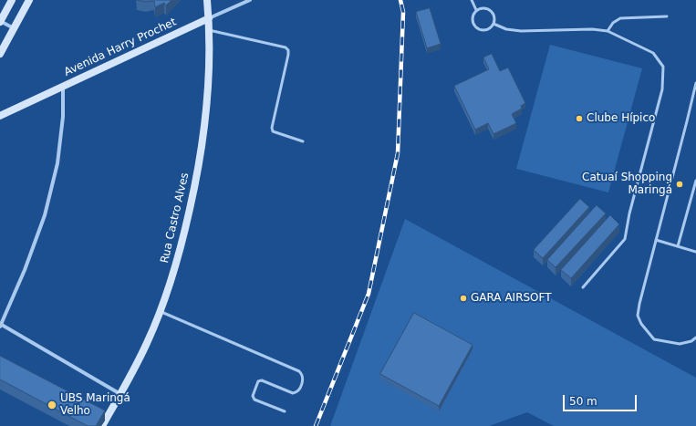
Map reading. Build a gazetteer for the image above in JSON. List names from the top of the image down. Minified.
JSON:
{"streets":{"street":["Avenida Harry Prochet","Rua Castro Alves"]},"crossings":[["Avenida Harry Prochet","Rua Castro Alves"]],"places":["Clube Hípico","Catuaí Shopping Maringá","GARA AIRSOFT","UBS Maringá Velho"],"scale_bar":"50 m"}
